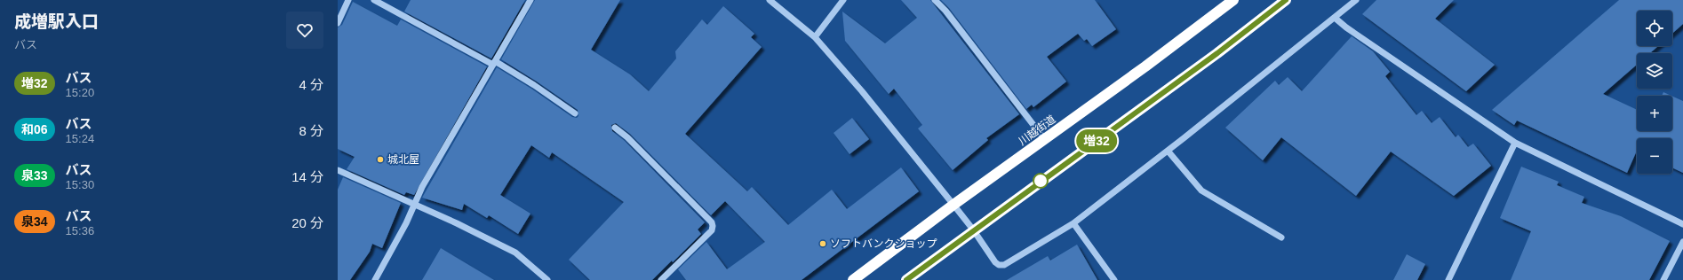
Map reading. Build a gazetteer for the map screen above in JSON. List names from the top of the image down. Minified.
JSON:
{"streets":{"highway":["川越街道"]},"places":["城北屋","ソフトバンクショップ"],"lines":["bus line 増32"],"page":{"heading":["成増駅入口","バス"],"on_map":"増32","map_buttons":["+","−"],"list":[{"mark":"増32","name":"バス","note":"15:20","value":"4 分"},{"mark":"和06","name":"バス","note":"15:24","value":"8 分"},{"mark":"泉33","name":"バス","note":"15:30","value":"14 分"},{"mark":"泉34","name":"バス","note":"15:36","value":"20 分"}]}}
